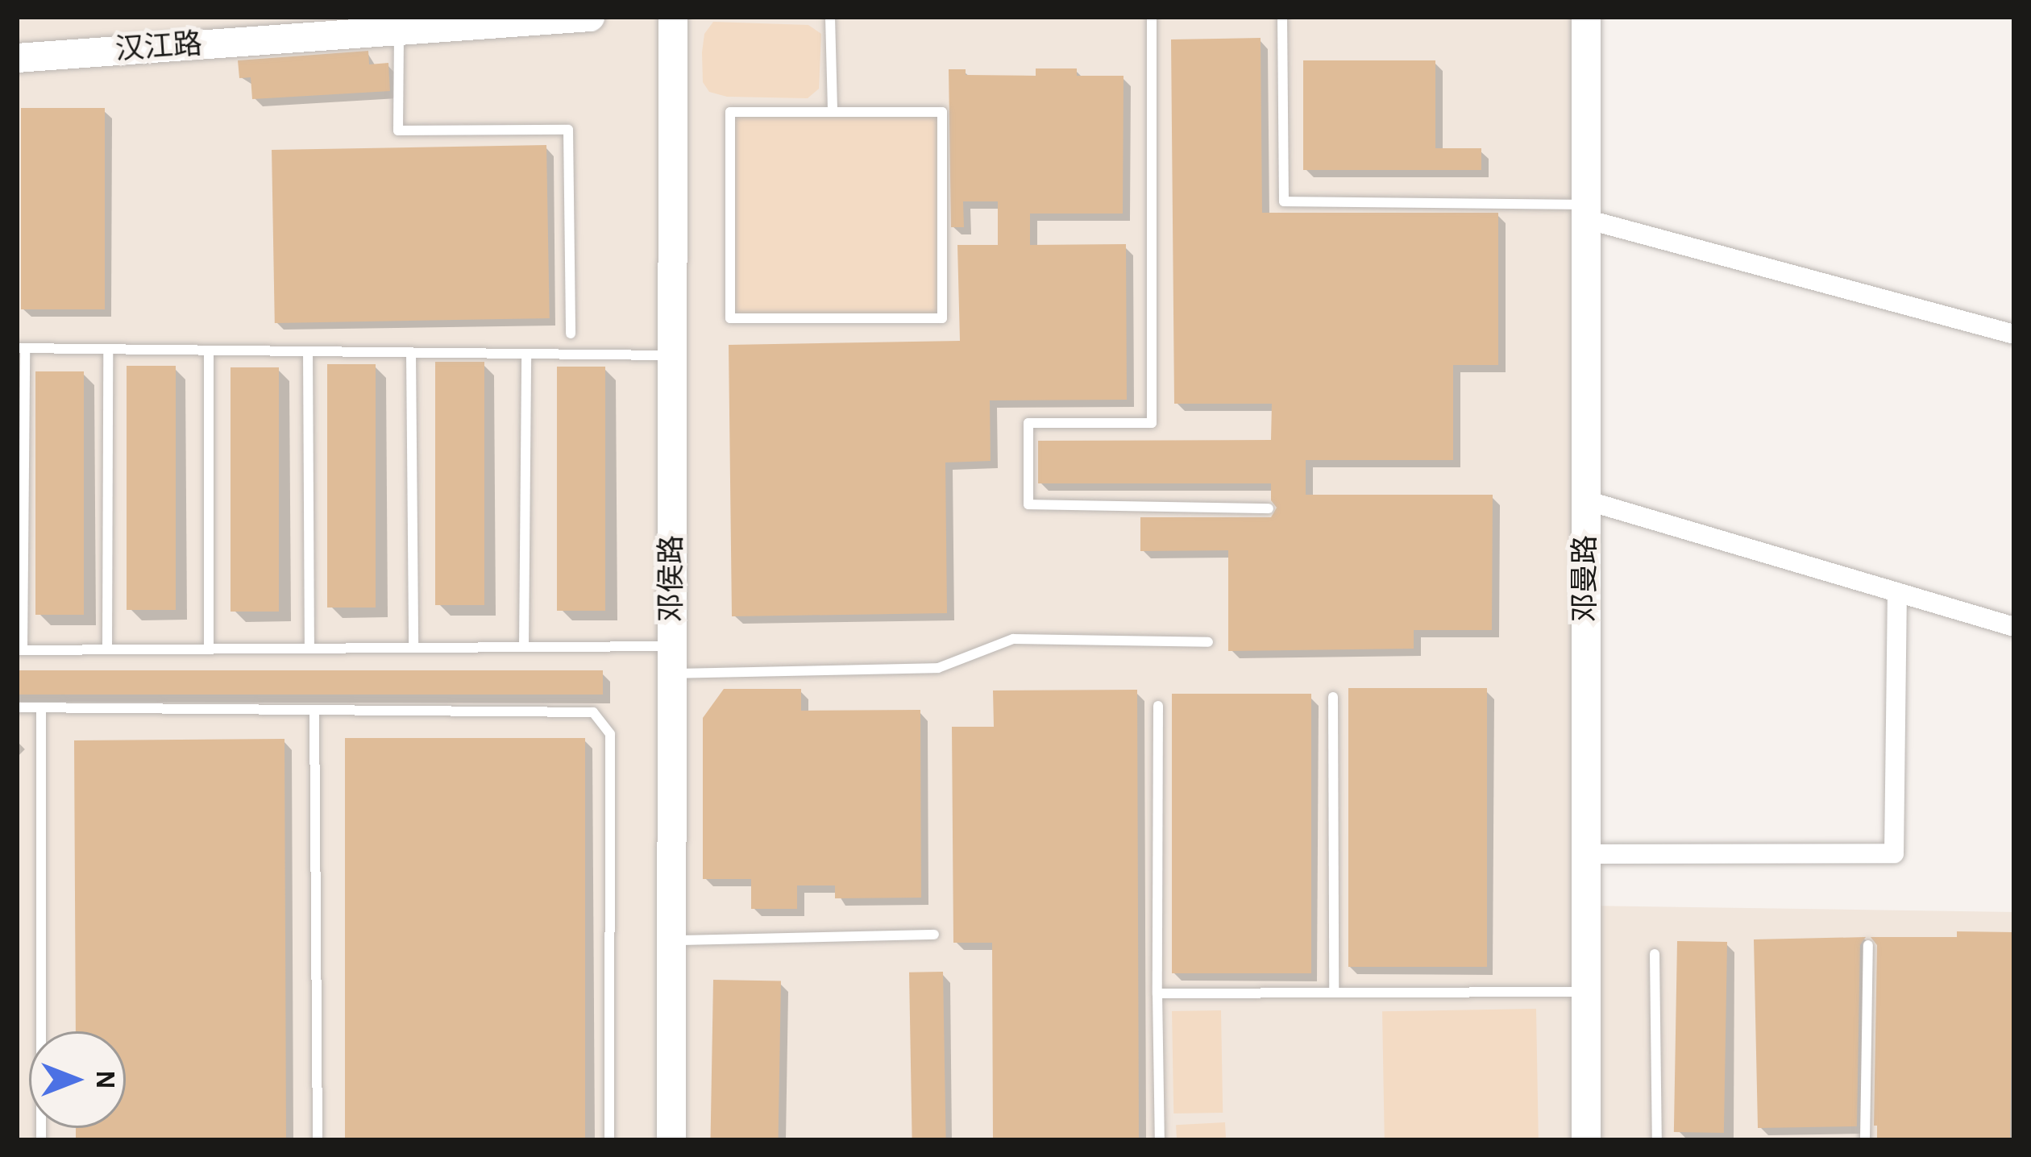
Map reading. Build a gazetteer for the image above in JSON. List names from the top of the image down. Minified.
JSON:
{"streets":{"street":["汉江路","邓侯路","邓曼路"]},"north":"right"}
